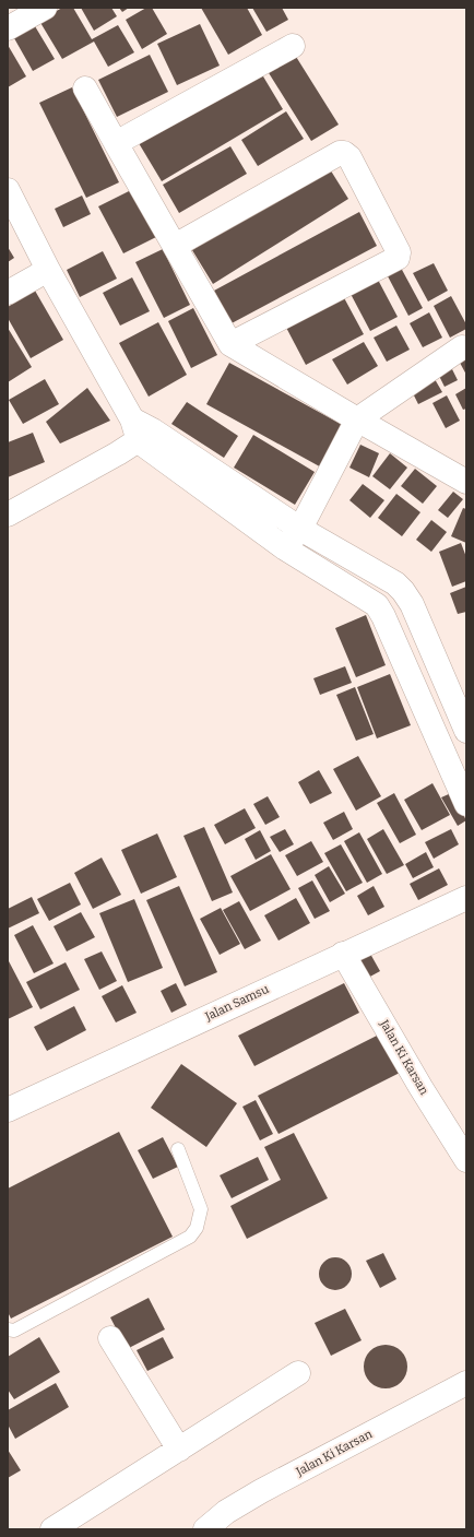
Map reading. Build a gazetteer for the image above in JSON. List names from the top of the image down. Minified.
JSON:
{"streets":{"street":["Jalan Samsu","Jalan Ki Karsan"]},"crossings":[["Jalan Samsu","Jalan Ki Karsan"]]}
